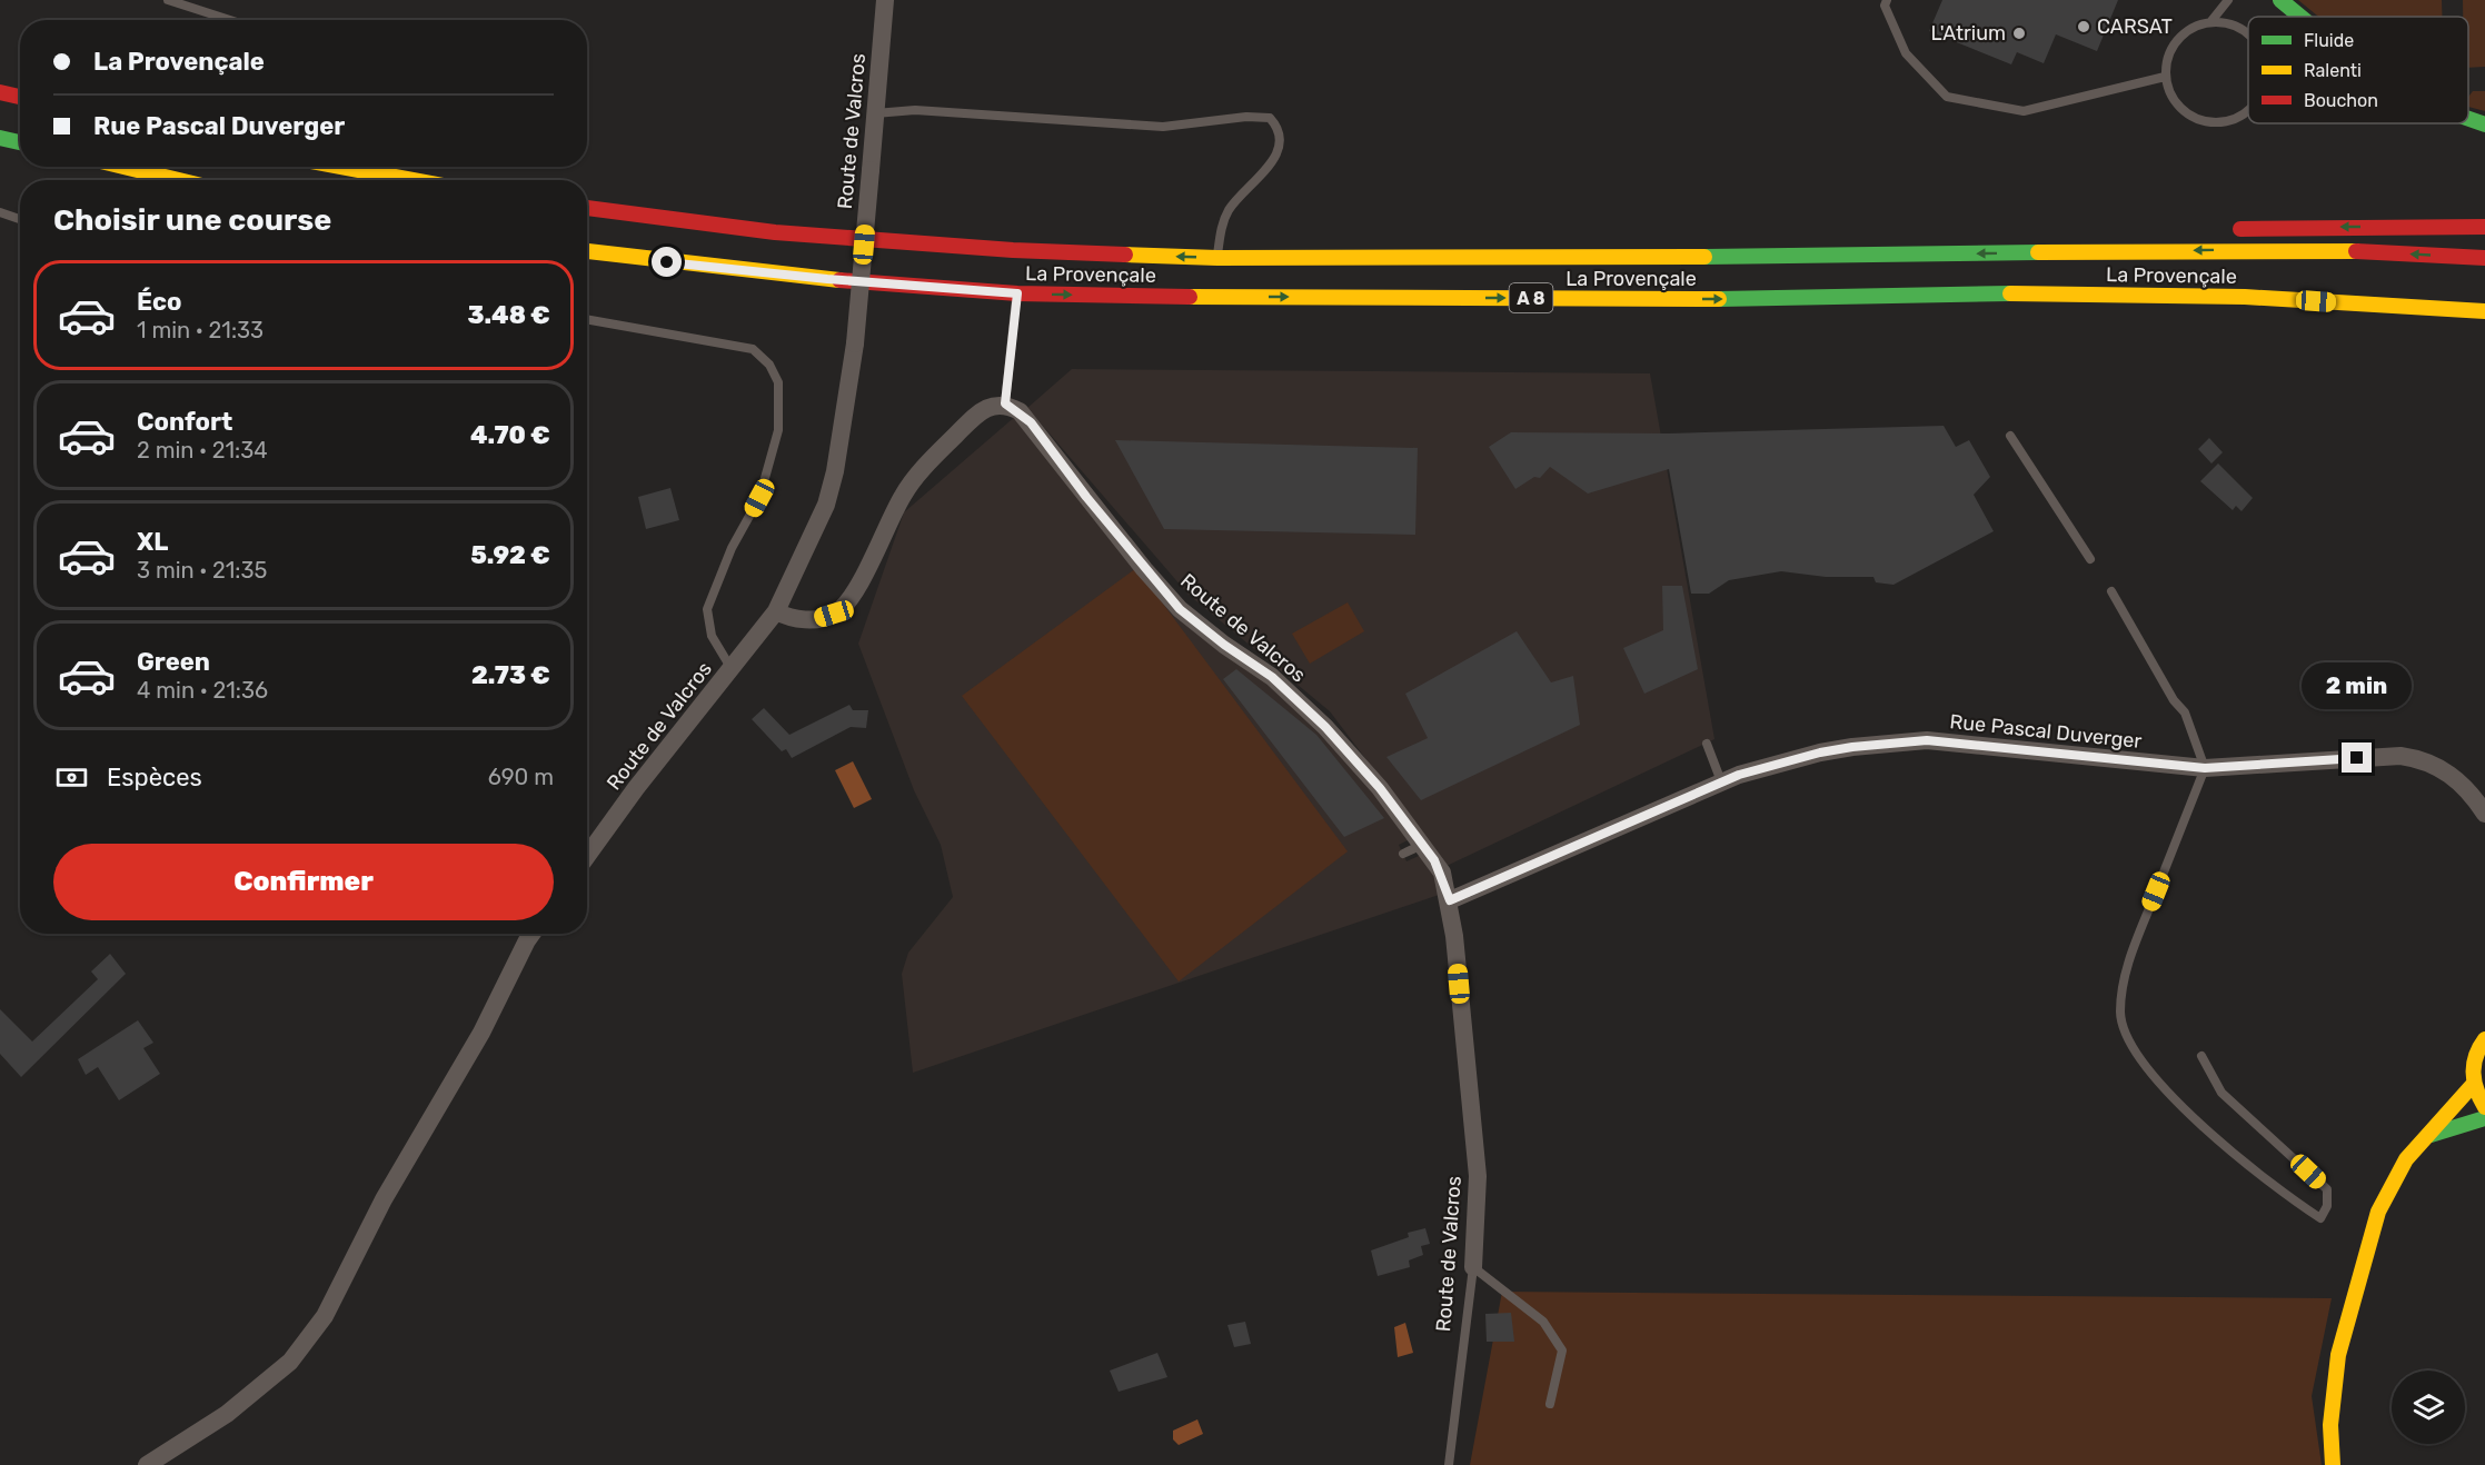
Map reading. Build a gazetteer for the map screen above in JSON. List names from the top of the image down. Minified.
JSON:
{"streets":{"main road":["La Provençale","A 8"],"street":["Route de Valcros","Rue Pascal Duverger"]},"crossings":[["Route de Valcros","Rue Pascal Duverger"]],"places":["CARSAT","L'Atrium"],"legend":["Fluide","Ralenti","Bouchon"],"page":{"banner":["La Provençale","Rue Pascal Duverger"],"heading":"Choisir une course","list":[{"name":"Éco","note":"1 min · 21:33","value":"3.48 €"},{"name":"Confort","note":"2 min · 21:34","value":"4.70 €"},{"name":"XL","note":"3 min · 21:35","value":"5.92 €"},{"name":"Green","note":"4 min · 21:36","value":"2.73 €"}],"bubble":"2 min","pay":["Espèces","690 m"],"buttons":"Confirmer"}}
